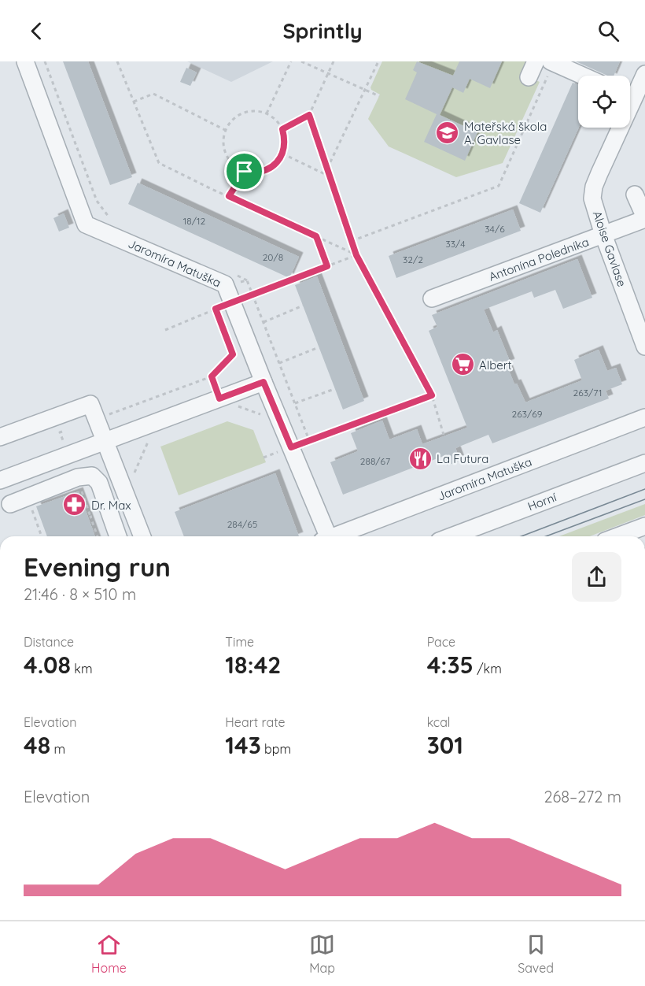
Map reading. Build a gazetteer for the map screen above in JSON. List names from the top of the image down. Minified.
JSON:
{"streets":{"street":["Aloise Gavlase","Antonína Poledníka","Jaromíra Matuška","Horní"]},"crossings":[["Aloise Gavlase","Antonína Poledníka"]],"places":{"school or university":["Mateřská škola A. Gavlase"],"supermarket":["Albert"],"restaurant":["La Futura"],"pharmacy":["Dr. Max"]},"house_numbers":["18/12","34/6","33/4","20/8","32/2","263/71","263/69","288/67","284/65"],"page":{"header":"Sprintly","heading":["Evening run","21:46 · 8 × 510 m"],"stats":[["Distance","4.08 km"],["Time","18:42"],["Pace","4:35 /km"],["Elevation","48 m"],["Heart rate","143 bpm"],["kcal","301"]],"chart":["Elevation","268–272 m"],"tabs":["Home","Map","Saved"]}}
